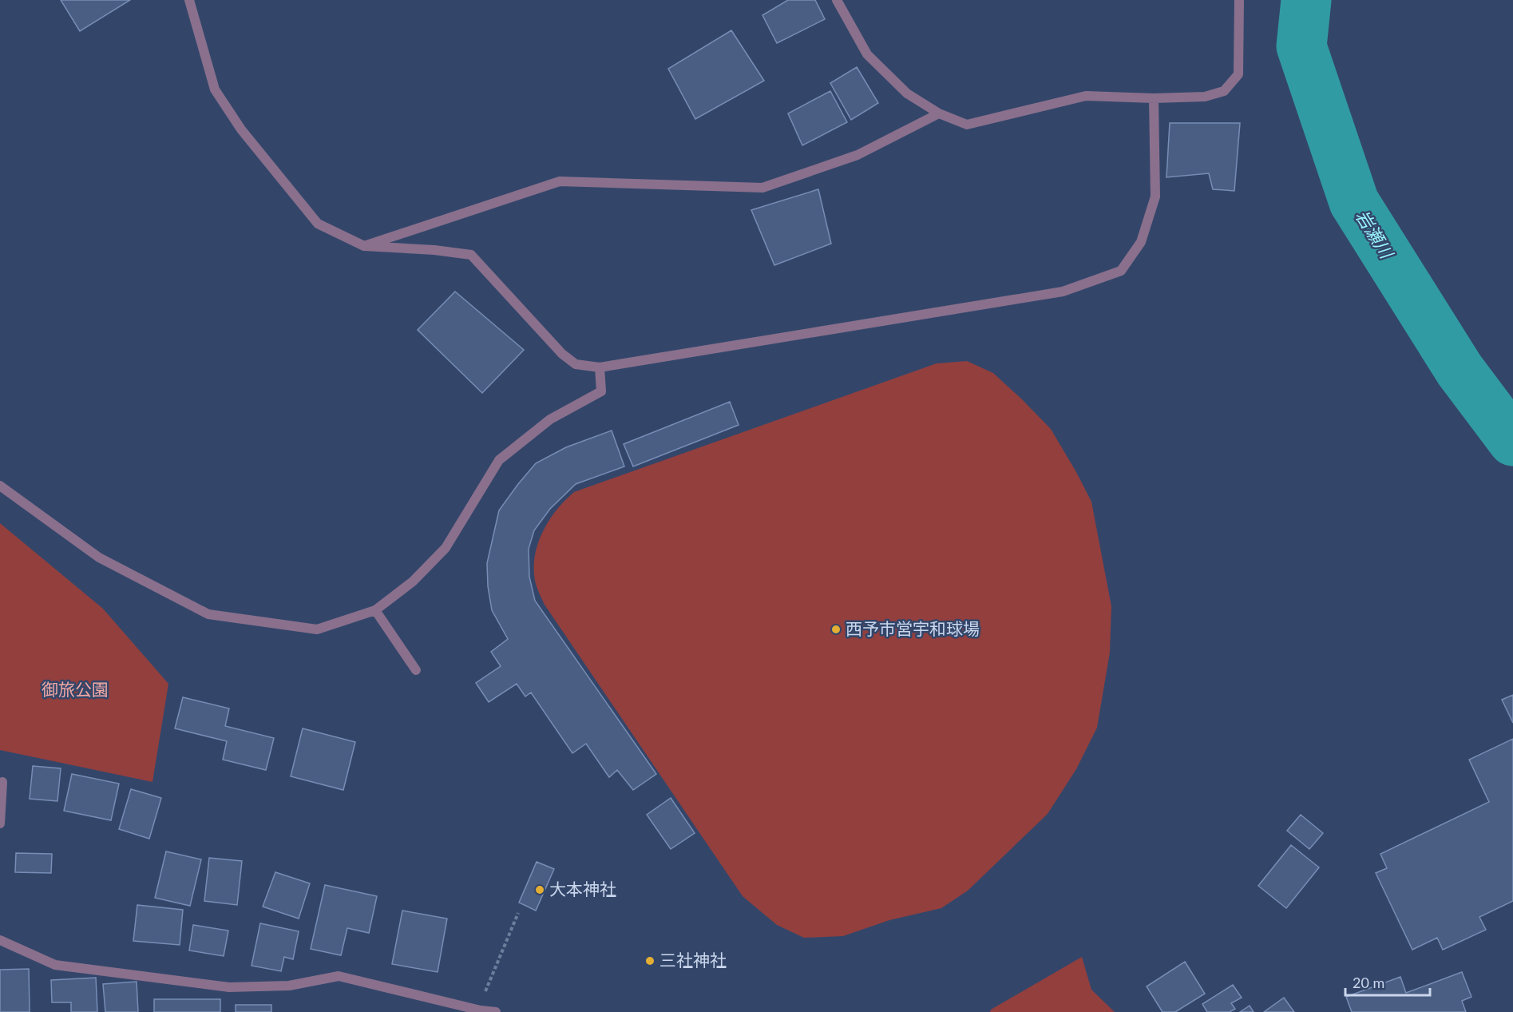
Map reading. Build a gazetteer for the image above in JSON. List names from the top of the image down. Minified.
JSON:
{"water":["岩瀬川"],"parks":["御旅公園"],"places":["西予市営宇和球場","大本神社","三社神社"],"scale_bar":"20 m"}
